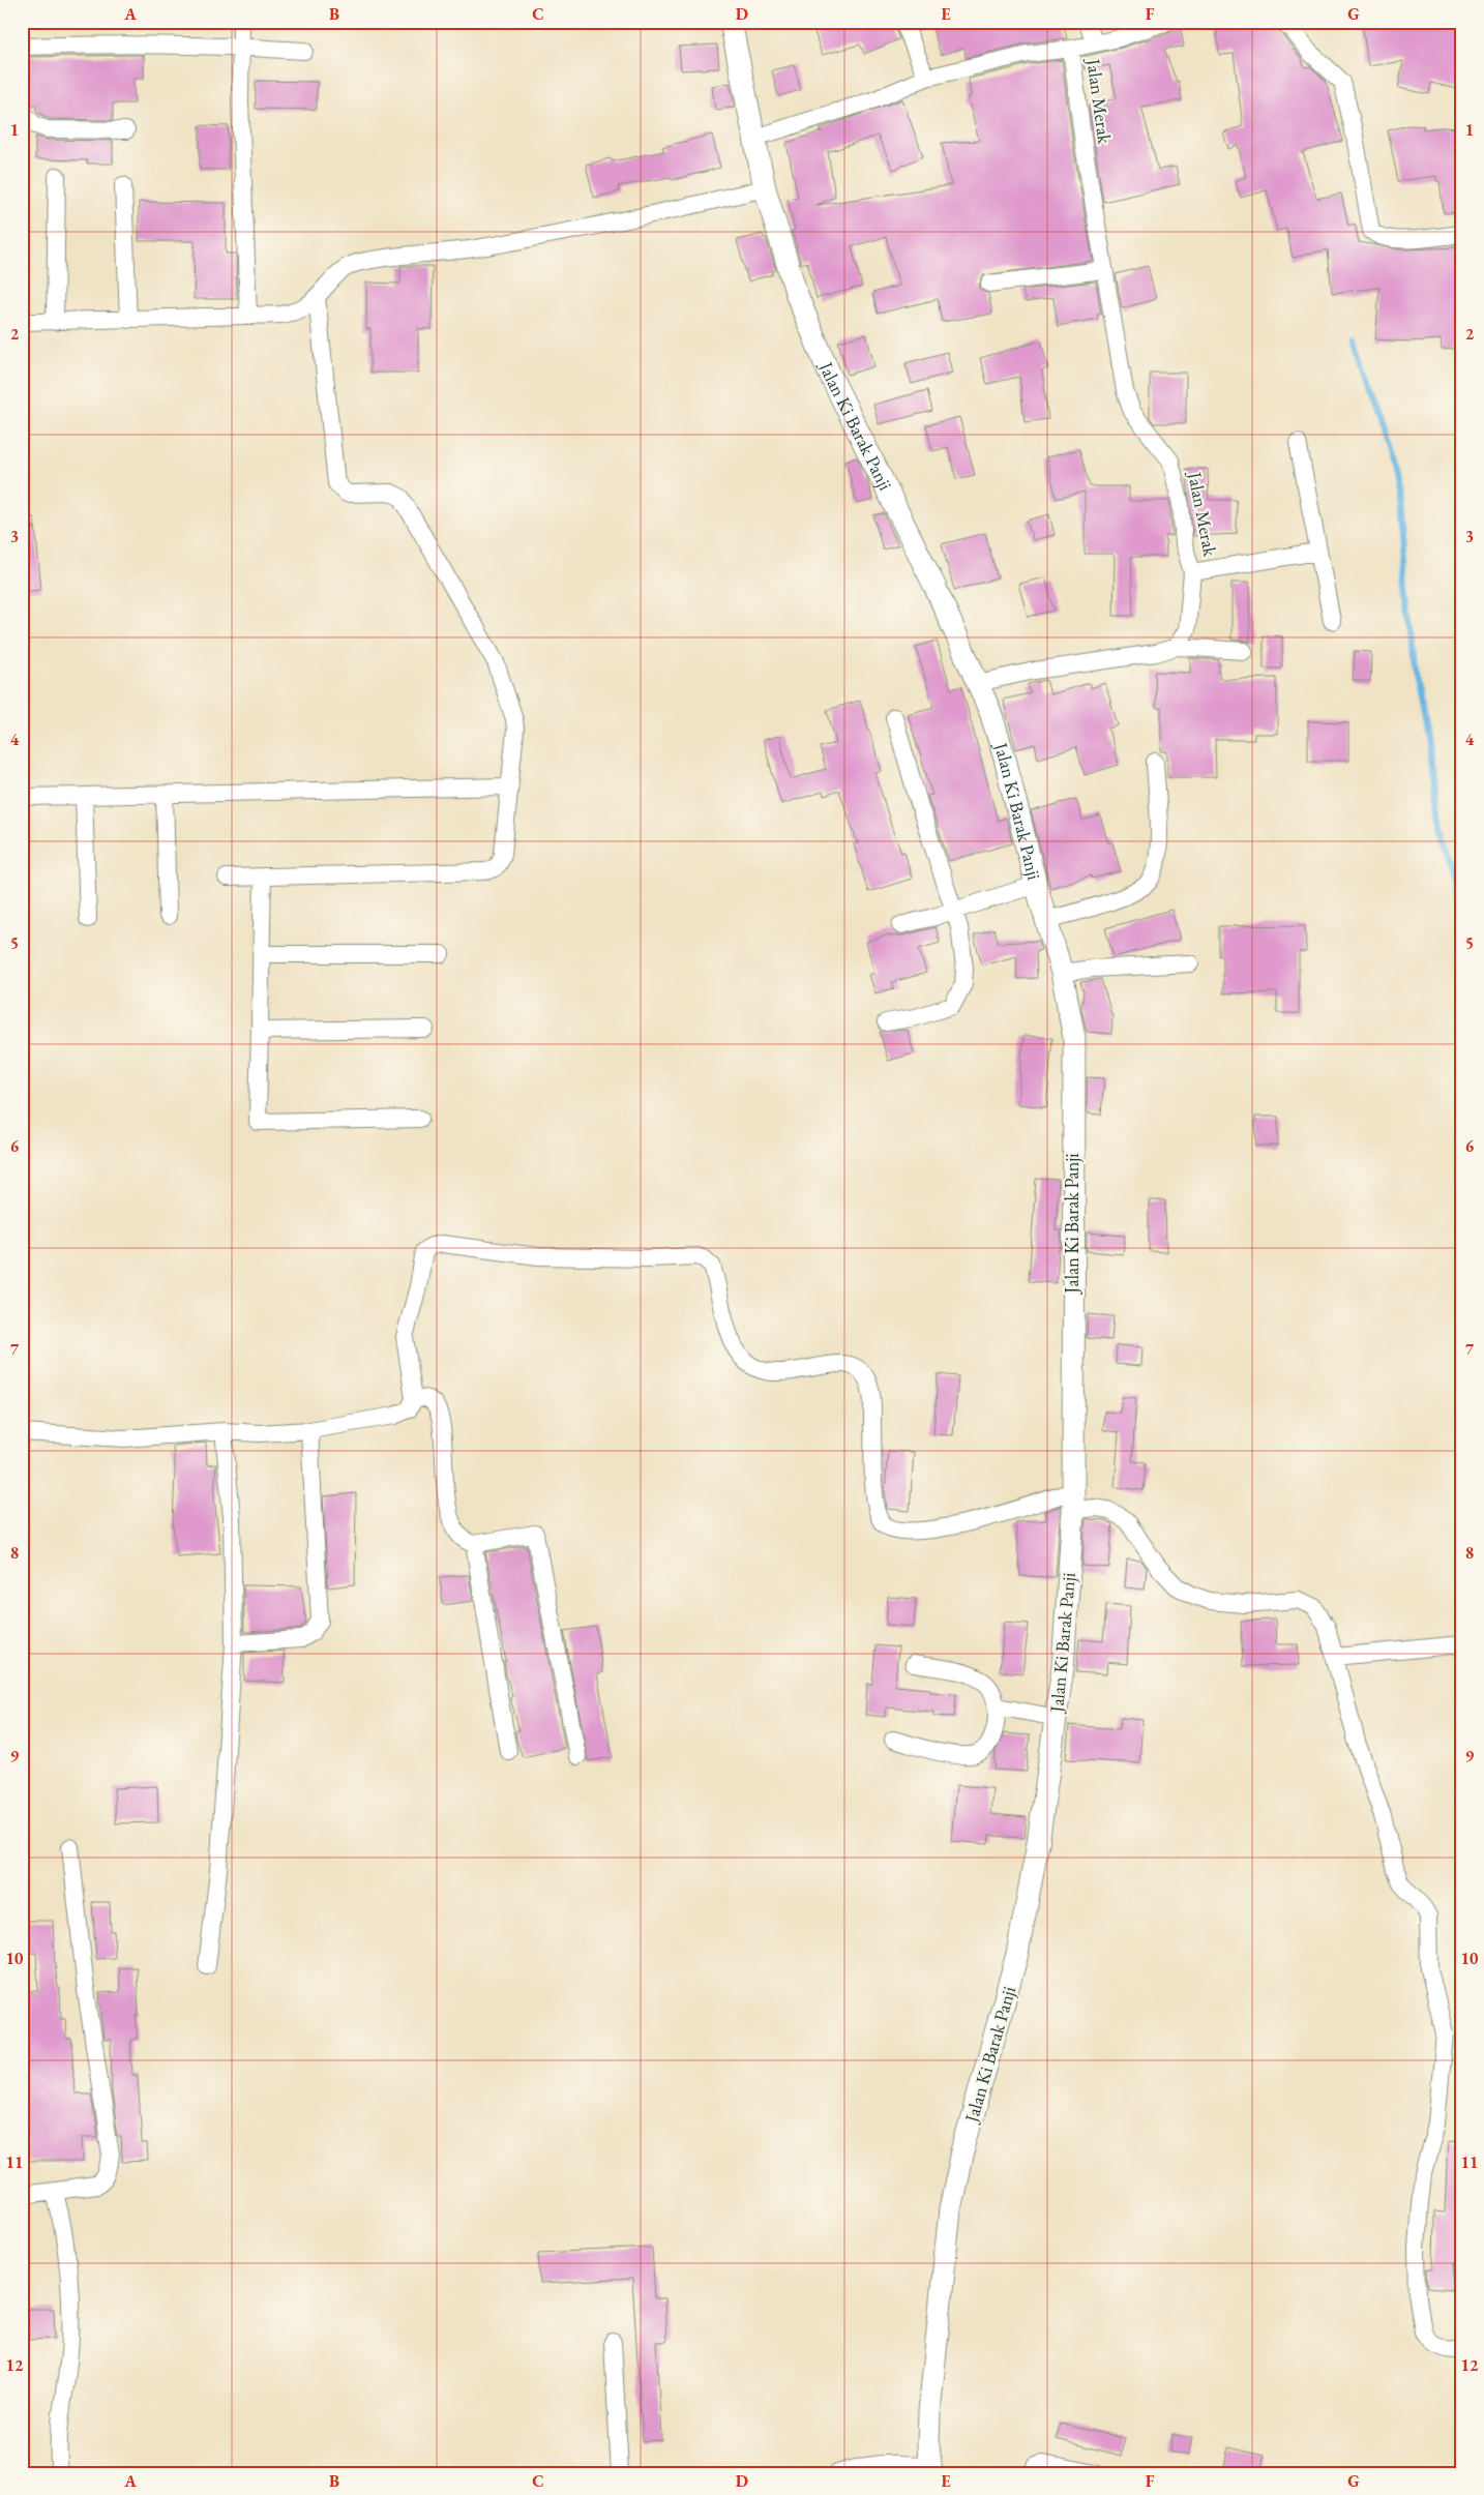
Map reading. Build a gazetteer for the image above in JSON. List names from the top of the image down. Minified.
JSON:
{"streets":{"street":["Jalan Merak","Jalan Ki Barak Panji"]},"grid":{"columns":["A","B","C","D","E","F","G"],"rows":["1","2","3","4","5","6","7","8","9","10","11","12"]}}
